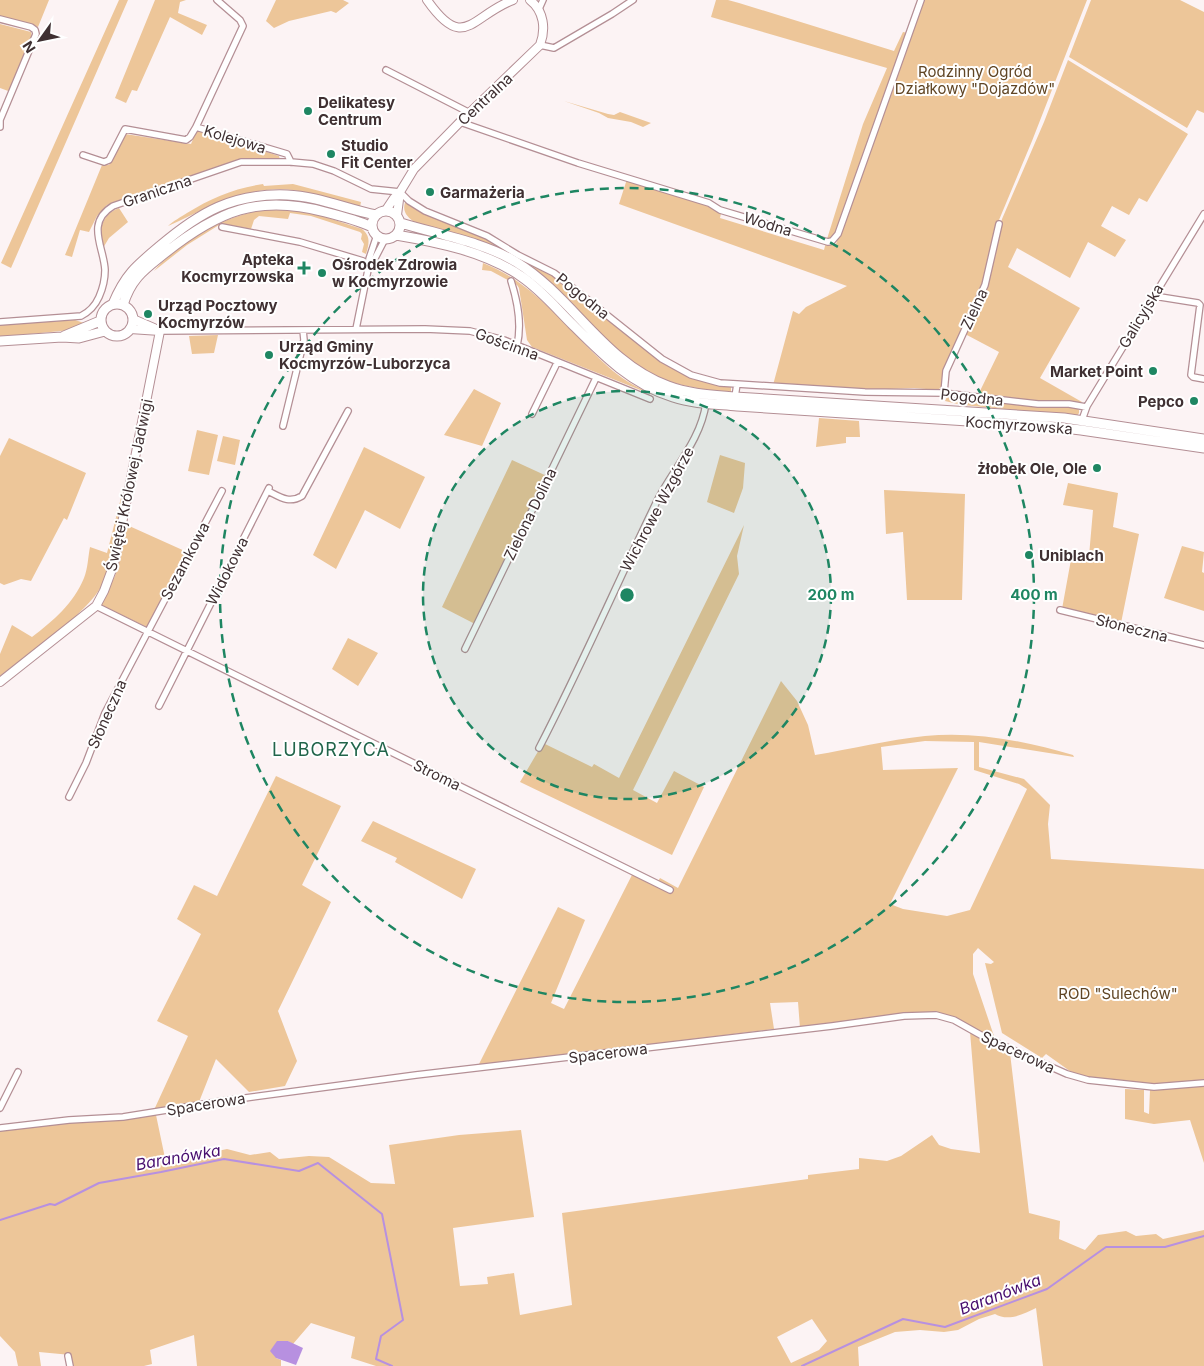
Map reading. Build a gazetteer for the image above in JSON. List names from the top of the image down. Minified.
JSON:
{"streets":{"main road":["Kocmyrzowska"],"street":["Centralna","Kolejowa","Graniczna","Wodna","Pogodna","Zielna","Galicyjska","Gościnna","Świętej Królowej Jadwigi","Wichrowe Wzgórze","Zielona Dolina","Sezamkowa","Widokowa","Słoneczna","Stroma","Spacerowa"]},"crossings":[["Centralna","Graniczna"],["Centralna","Wodna"],["Centralna","Pogodna"],["Kolejowa","Graniczna"],["Graniczna","Pogodna"],["Pogodna","Zielna"],["Pogodna","Galicyjska"],["Galicyjska","Kocmyrzowska"],["Gościnna","Świętej Królowej Jadwigi"],["Gościnna","Zielona Dolina"],["Świętej Królowej Jadwigi","Stroma"],["Sezamkowa","Słoneczna"],["Sezamkowa","Stroma"],["Widokowa","Stroma"],["Słoneczna","Stroma"]],"districts":["LUBORZYCA"],"water":["Baranówka"],"parks":["Rodzinny Ogród Działkowy \"Dojazdów\"","ROD \"Sulechów\""],"places":{"other":["Delikatesy Centrum","Studio Fit Center","Garmażeria","Ośrodek Zdrowia w Kocmyrzowie","Urząd Pocztowy Kocmyrzów","Urząd Gminy Kocmyrzów-Luborzyca","Market Point","Pepco","żłobek Ole, Ole","Uniblach"],"health":["Apteka Kocmyrzowska"]},"north":"bottom left","rings":["200 m","400 m"]}
